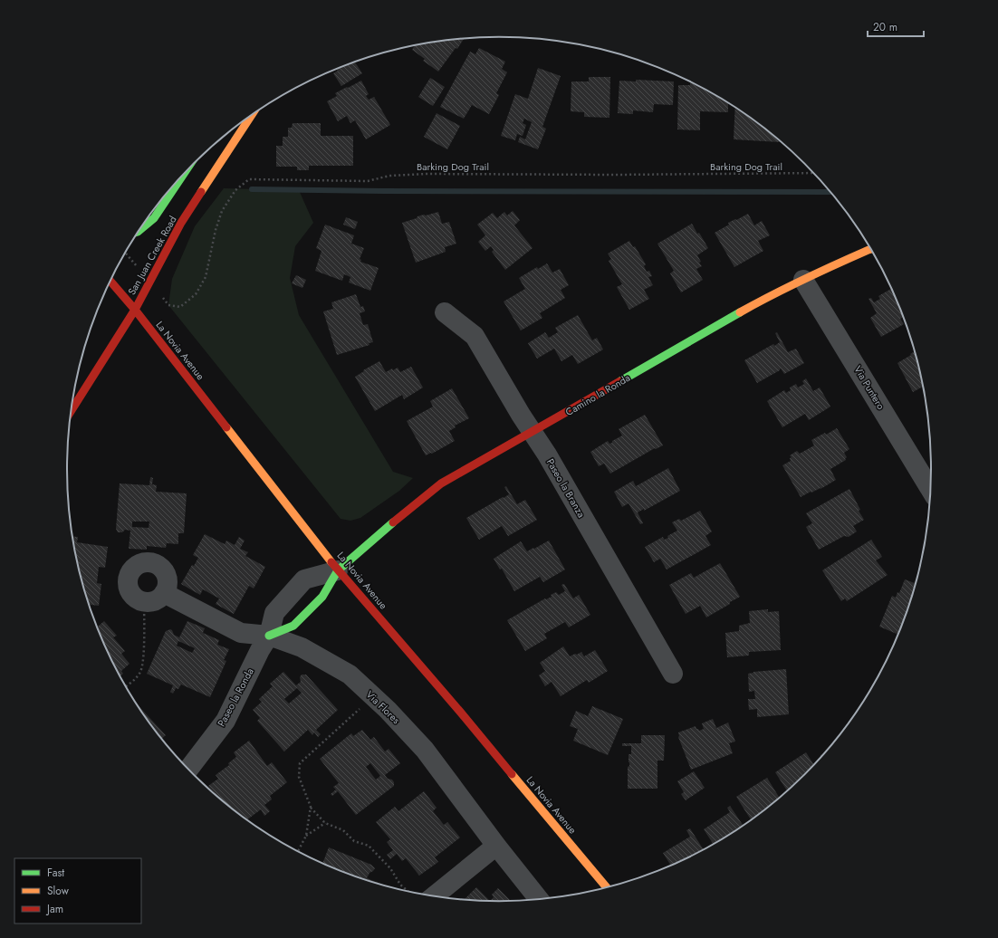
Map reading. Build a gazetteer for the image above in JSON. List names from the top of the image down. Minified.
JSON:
{"streets":{"main road":["San Juan Creek Road","La Novia Avenue","Camino la Ronda"],"street":["Via Puntero","Paseo la Branza","Paseo la Ronda","Via Flores"],"path":["Barking Dog Trail"]},"crossings":[["San Juan Creek Road","La Novia Avenue"],["La Novia Avenue","Camino la Ronda"],["Via Puntero","Camino la Ronda"],["Camino la Ronda","Paseo la Branza"],["Camino la Ronda","Paseo la Ronda"],["Camino la Ronda","Via Flores"],["Paseo la Ronda","Via Flores"]],"legend":["Fast","Slow","Jam"],"scale_bar":"20 m"}
